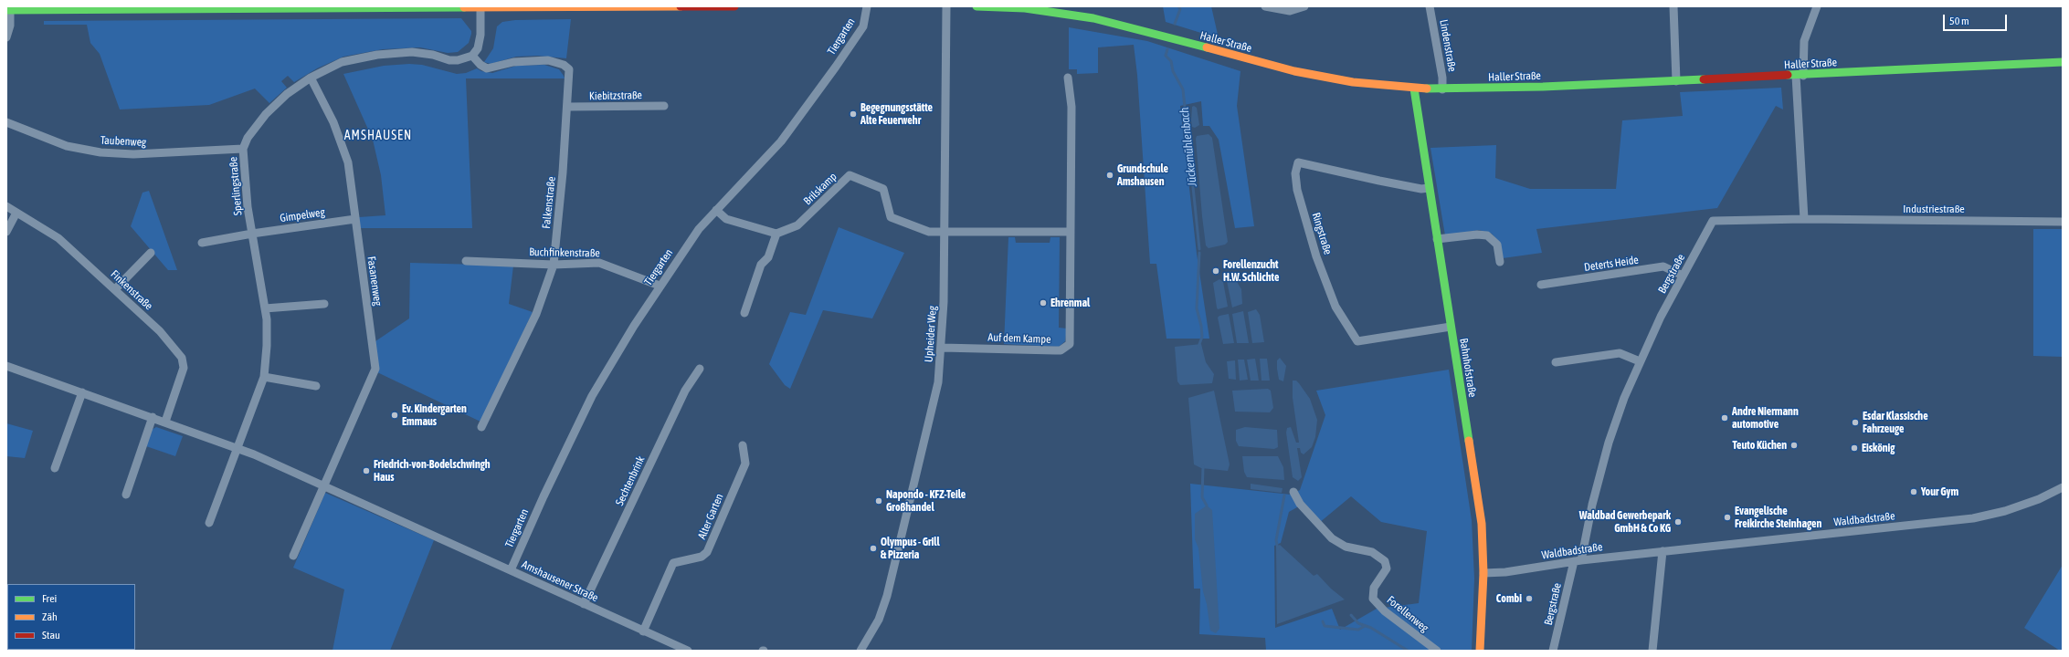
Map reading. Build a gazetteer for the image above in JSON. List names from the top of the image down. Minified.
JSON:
{"streets":{"main road":["Haller Straße","Bahnhofstraße"],"street":["Tiergarten","Lindenstraße","Kiebitzstraße","Taubenweg","Sperlingstraße","Brilskamp","Falkenstraße","Industriestraße","Gimpelweg","Ringstraße","Buchfinkenstraße","Deterts Heide","Bergstraße","Fasanenweg","Finkenstraße","Upheider Weg","Auf dem Kampe","Sechtenbrink","Alter Garten","Waldbadstraße","Amshausener Straße","Forellenweg"]},"crossings":[["Tiergarten","Buchfinkenstraße"],["Tiergarten","Amshausener Straße"],["Haller Straße","Lindenstraße"],["Haller Straße","Bahnhofstraße"],["Kiebitzstraße","Falkenstraße"],["Taubenweg","Sperlingstraße"],["Sperlingstraße","Falkenstraße"],["Sperlingstraße","Gimpelweg"],["Sperlingstraße","Fasanenweg"],["Sperlingstraße","Amshausener Straße"],["Brilskamp","Upheider Weg"],["Falkenstraße","Buchfinkenstraße"],["Industriestraße","Bergstraße"],["Gimpelweg","Fasanenweg"],["Ringstraße","Bahnhofstraße"],["Deterts Heide","Bergstraße"],["Bergstraße","Waldbadstraße"],["Fasanenweg","Amshausener Straße"],["Finkenstraße","Amshausener Straße"],["Upheider Weg","Auf dem Kampe"],["Bahnhofstraße","Waldbadstraße"],["Sechtenbrink","Amshausener Straße"],["Alter Garten","Amshausener Straße"]],"districts":["AMSHAUSEN"],"water":["Jückemühlenbach"],"places":["Begegnungsstätte Alte Feuerwehr","Grundschule Amshausen","Forellenzucht H.W. Schlichte","Ehrenmal","Ev. Kindergarten Emmaus","Andre Niermann automotive","Esdar Klassische Fahrzeuge","Teuto Küchen","Eiskönig","Friedrich-von-Bodelschwingh Haus","Your Gym","Napondo - KFZ-Teile Großhandel","Evangelische Freikirche Steinhagen","Waldbad Gewerbepark GmbH & Co KG","Olympus - Grill & Pizzeria","Combi"],"legend":["Frei","Zäh","Stau"],"scale_bar":"50 m"}
